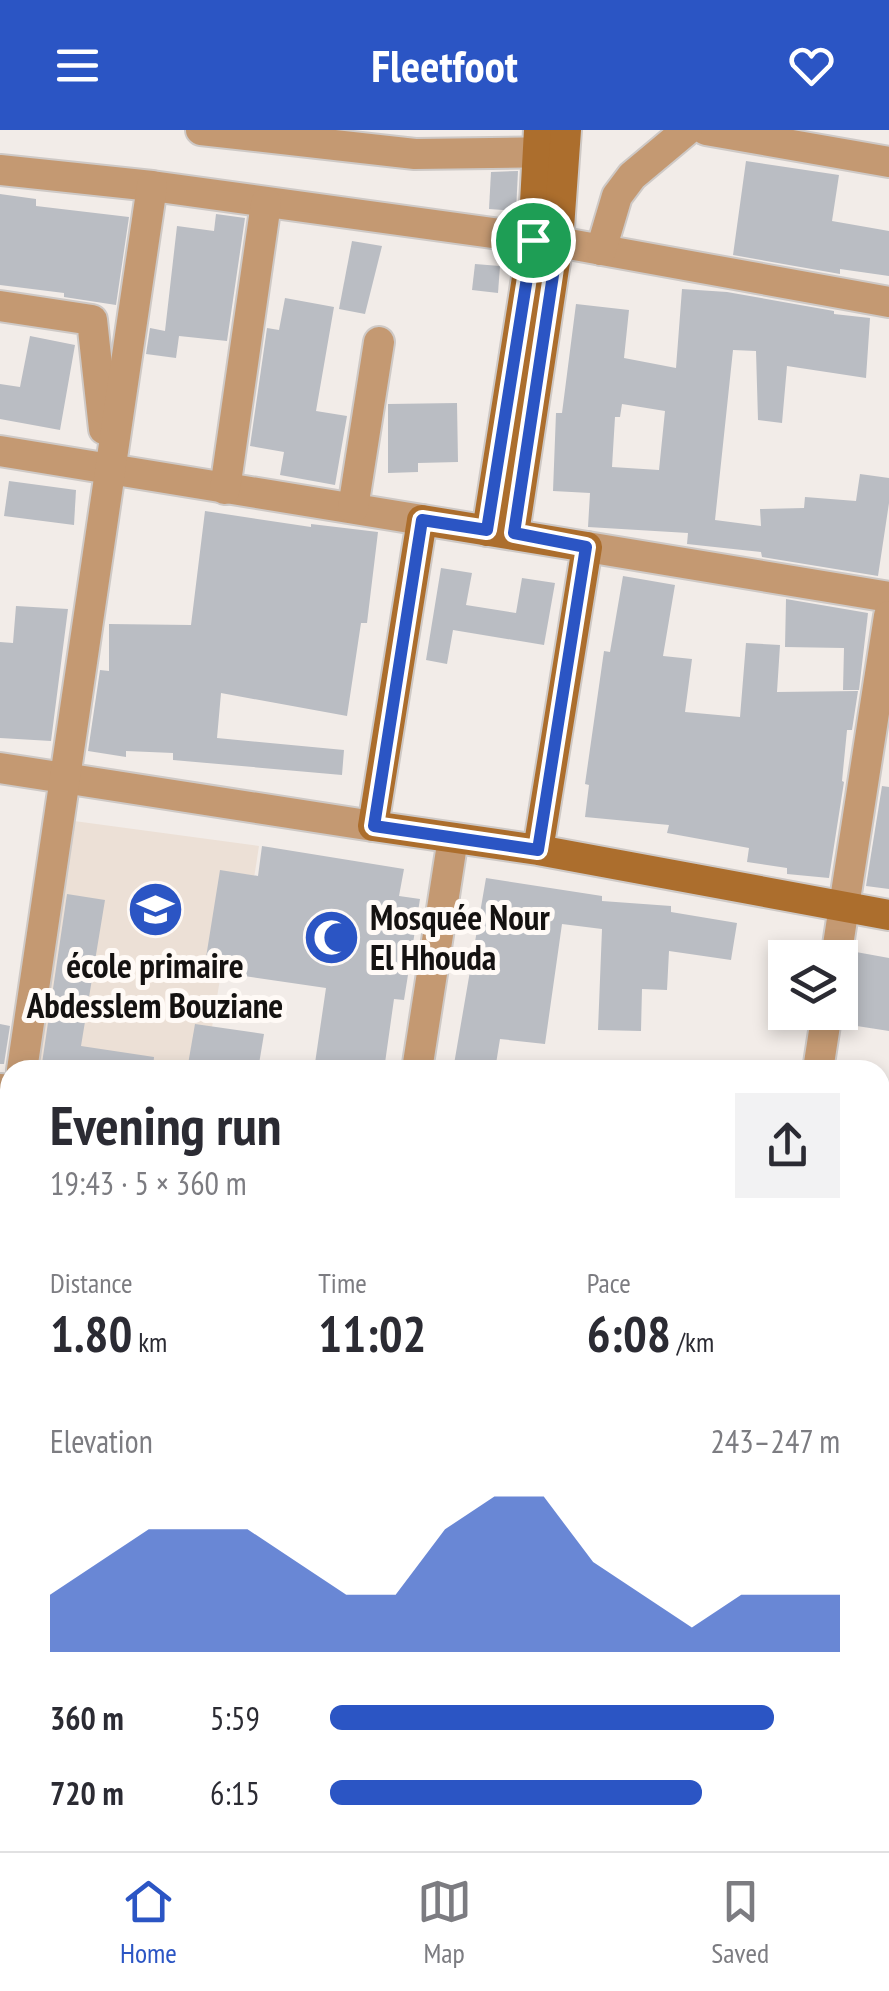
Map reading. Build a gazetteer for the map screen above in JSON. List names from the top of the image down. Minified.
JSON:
{"places":{"school or university":["école primaire Abdesslem Bouziane"],"mosque":["Mosquée Nour El Hhouda"]},"page":{"header":"Fleetfoot","heading":["Evening run","19:43 · 5 × 360 m"],"stats":[["Distance","1.80 km"],["Time","11:02"],["Pace","6:08 /km"]],"chart":["Elevation","243–247 m"],"list":[{"name":"360 m","note":"5:59"},{"name":"720 m","note":"6:15"}],"tabs":["Home","Map","Saved"]}}
